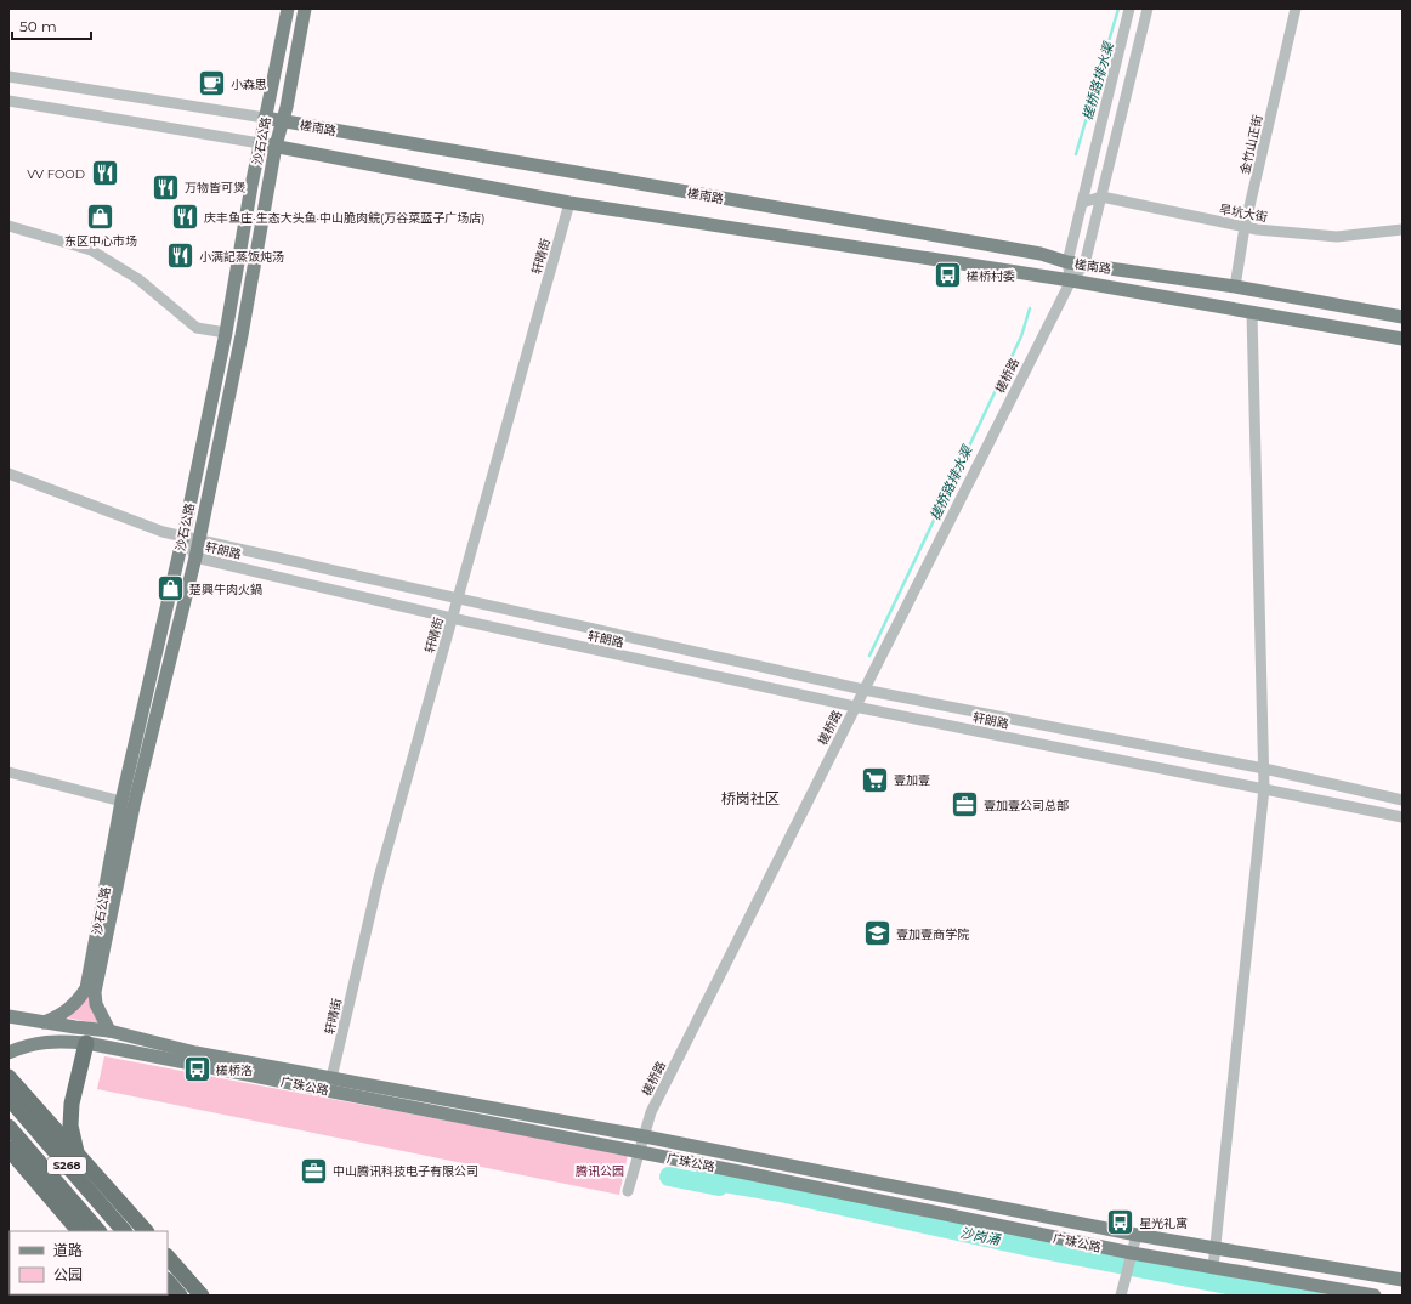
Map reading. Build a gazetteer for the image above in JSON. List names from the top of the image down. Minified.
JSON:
{"streets":{"highway":["S268"],"main road":["槎南路","沙石公路","广珠公路"],"street":["金竹山正街","旱坑大街","轩晴街","槎桥路","轩朗路"]},"crossings":[["槎南路","沙石公路"],["槎南路","金竹山正街"],["槎南路","轩晴街"],["槎南路","槎桥路"],["沙石公路","轩朗路"],["沙石公路","广珠公路"],["金竹山正街","旱坑大街"],["旱坑大街","槎桥路"],["轩晴街","轩朗路"],["轩晴街","广珠公路"],["槎桥路","轩朗路"],["槎桥路","广珠公路"]],"districts":["桥岗社区"],"water":["槎桥路排水渠","沙岗涌"],"parks":["腾讯公园"],"places":{"cafe":["小森思"],"restaurant":["VV FOOD","万物皆可煲","庆丰鱼庄·生态大头鱼·中山脆肉鲩(万谷菜蓝子广场店)","小满記蒸饭炖汤"],"shop":["东区中心市场","楚興牛肉火鍋"],"bus stop":["槎桥村委","槎桥洛","星光礼寓"],"supermarket":["壹加壹"],"office":["壹加壹公司总部","中山腾讯科技电子有限公司"],"school or university":["壹加壹商学院"]},"legend":["道路","公园"],"scale_bar":"50 m"}
